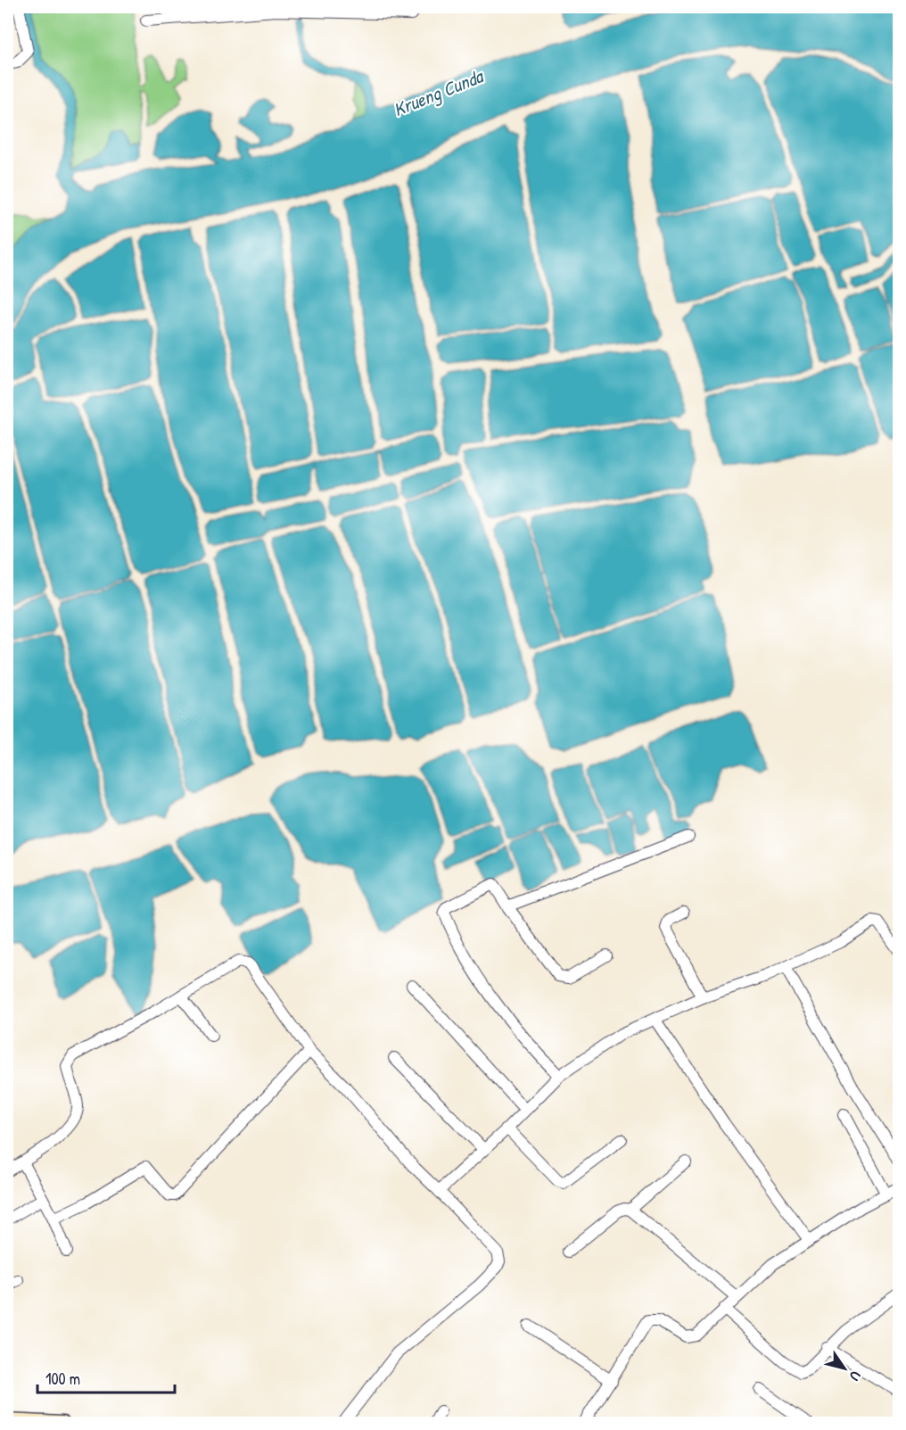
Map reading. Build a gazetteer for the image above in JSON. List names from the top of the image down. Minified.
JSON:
{"water":["Krueng Cunda"],"scale_bar":"100 m","north":"bottom right"}
